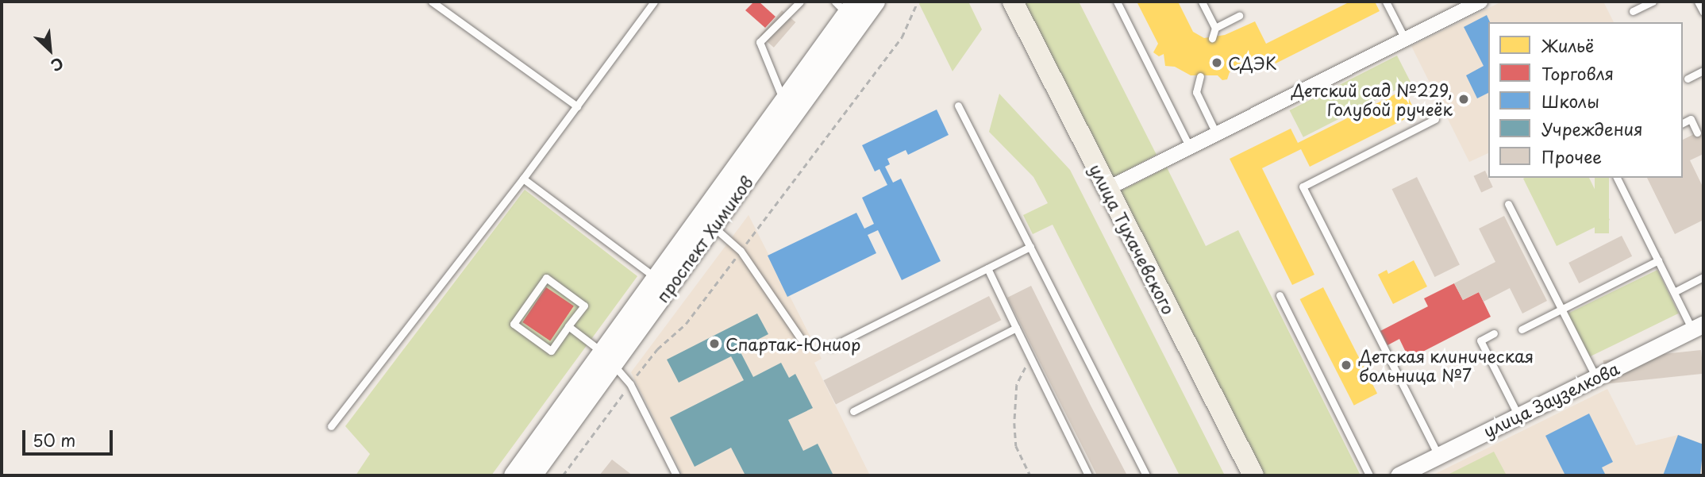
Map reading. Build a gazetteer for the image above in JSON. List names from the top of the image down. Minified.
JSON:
{"streets":{"main road":["проспект Химиков","улица Тухачевского"],"street":["улица Заузелкова"]},"places":["СДЭК","Детский сад №229, Голубой ручеёк","Спартак-Юниор","Детская клиническая больница №7"],"legend":["Жильё","Торговля","Школы","Учреждения","Прочее"],"scale_bar":"50 m","north":"bottom right"}
